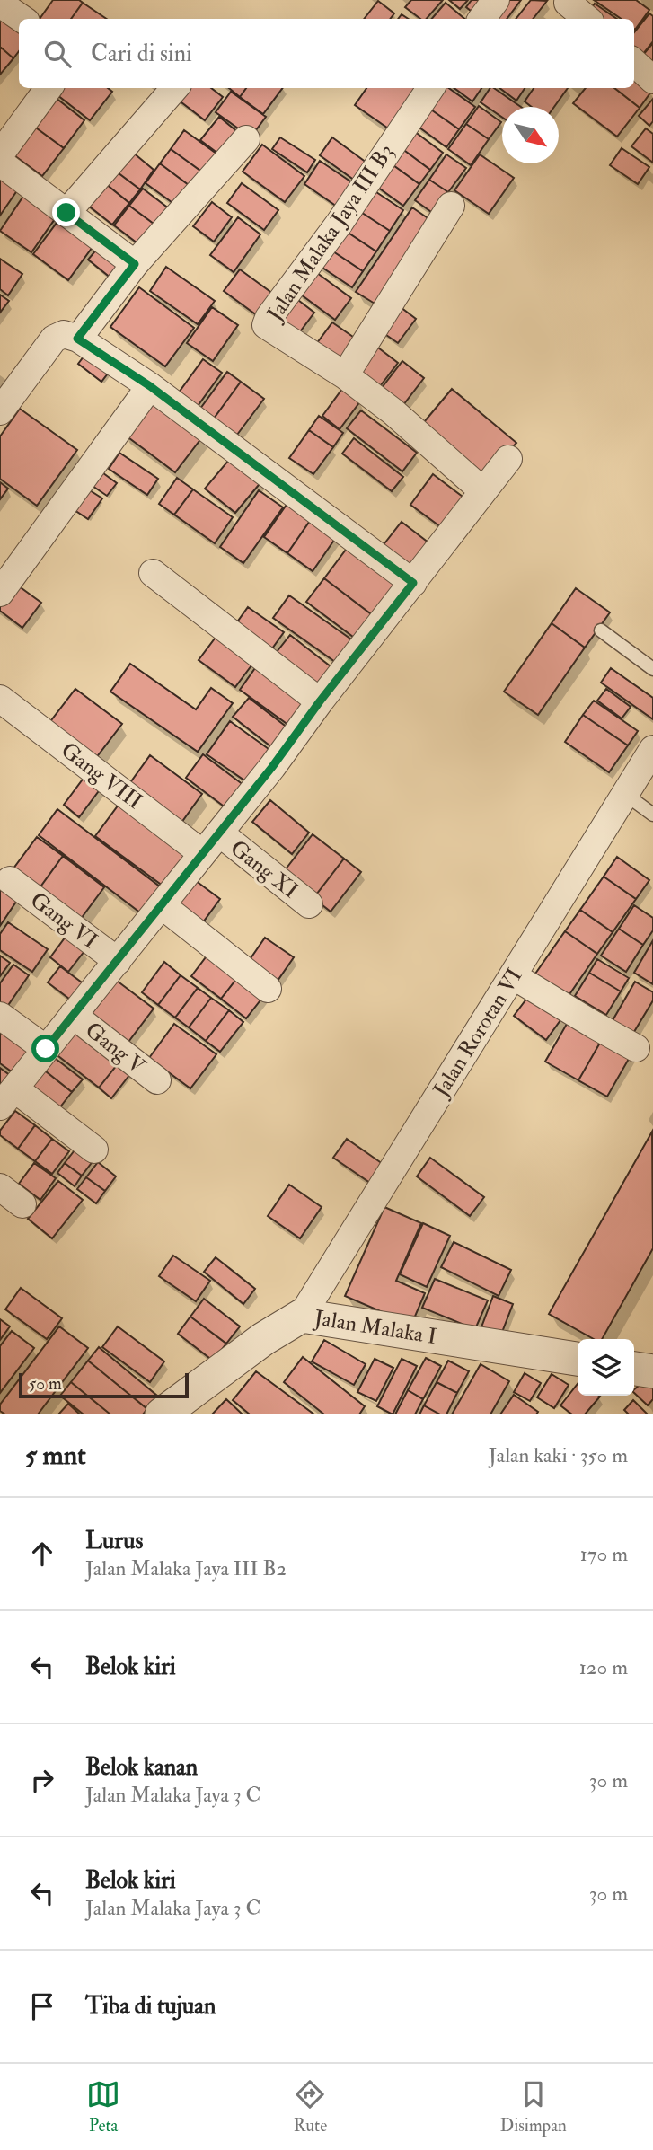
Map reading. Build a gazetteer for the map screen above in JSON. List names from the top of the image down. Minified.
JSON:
{"streets":{"street":["Jalan Malaka Jaya III B3","Gang VIII","Gang XI","Gang VI","Jalan Rorotan VI","Gang V","Jalan Malaka I"]},"crossings":[["Gang VIII","Gang XI"],["Jalan Rorotan VI","Jalan Malaka I"]],"scale_bar":"50 m","north":"bottom right","page":{"search":"Cari di sini","scale":"50 m","heading":["5 mnt","Jalan kaki · 350 m"],"list":[["Lurus","Jalan Malaka Jaya III B2","170 m"],["Belok kiri","120 m"],["Belok kanan","Jalan Malaka Jaya 3 C","30 m"],["Belok kiri","Jalan Malaka Jaya 3 C","30 m"],"Tiba di tujuan"],"nav":["Peta","Rute","Disimpan"]}}
